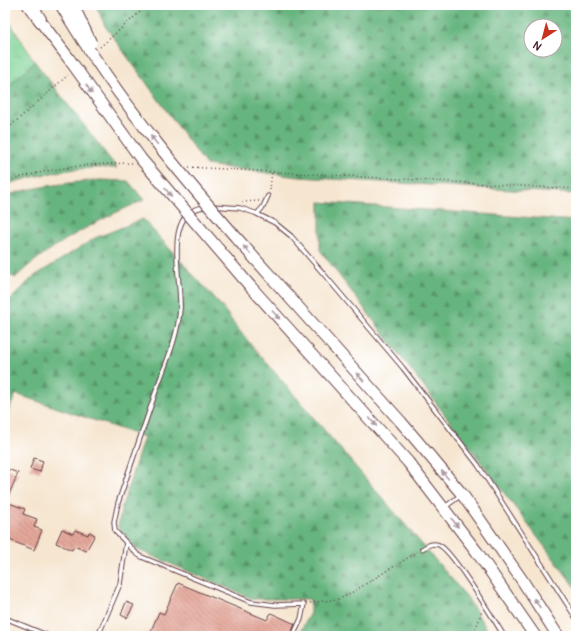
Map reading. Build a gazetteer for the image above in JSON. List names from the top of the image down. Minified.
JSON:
{"north":"bottom left"}
